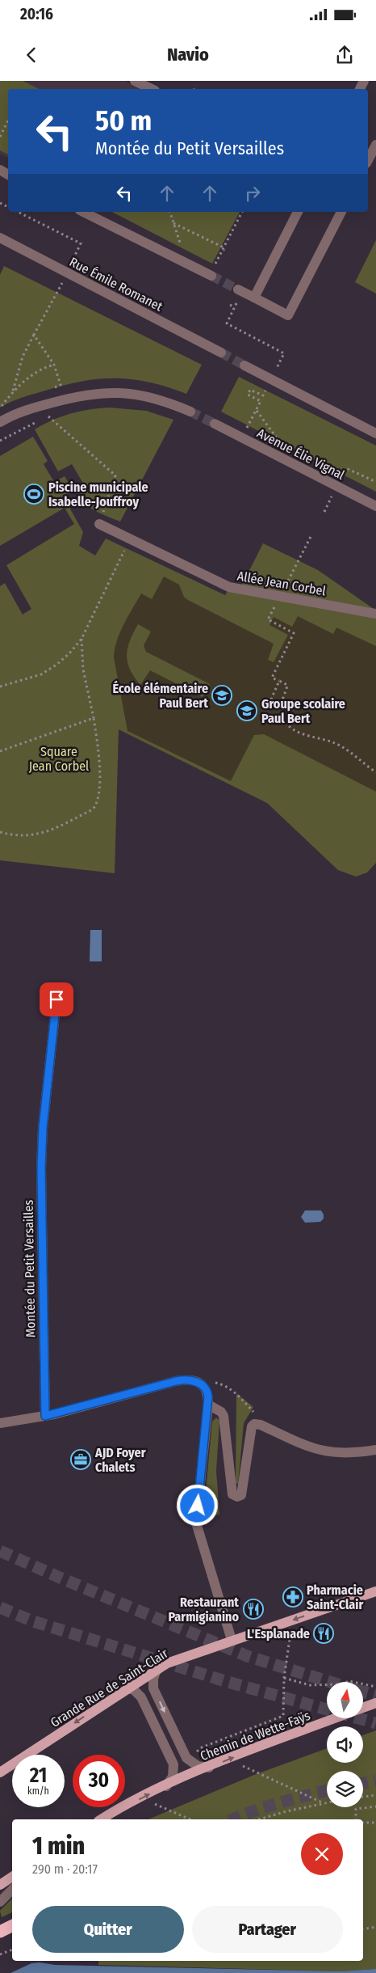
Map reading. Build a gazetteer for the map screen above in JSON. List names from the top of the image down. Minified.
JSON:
{"streets":{"main road":["Grande Rue de Saint-Clair","Chemin de Wette-Faÿs"],"street":["Rue Émile Romanet","Avenue Élie Vignal","Allée Jean Corbel","Montée du Petit Versailles"]},"one_way":["Grande Rue de Saint-Clair","Chemin de Wette-Faÿs"],"parks":["Square Jean Corbel"],"places":{"sports":["Piscine municipale Isabelle-Jouffroy"],"school or university":["École élémentaire Paul Bert","Groupe scolaire Paul Bert"],"office":["AJD Foyer Chalets"],"pharmacy":["Pharmacie Saint-Clair"],"restaurant":["Restaurant Parmigianino","L'Esplanade"]},"north":"top","page":{"status":"20:16","header":"Navio","turn":["50 m","Montée du Petit Versailles"],"speed":"21 km/h","limit":"30","heading":["1 min","290 m · 20:17"],"buttons":["Quitter","Partager"]}}
